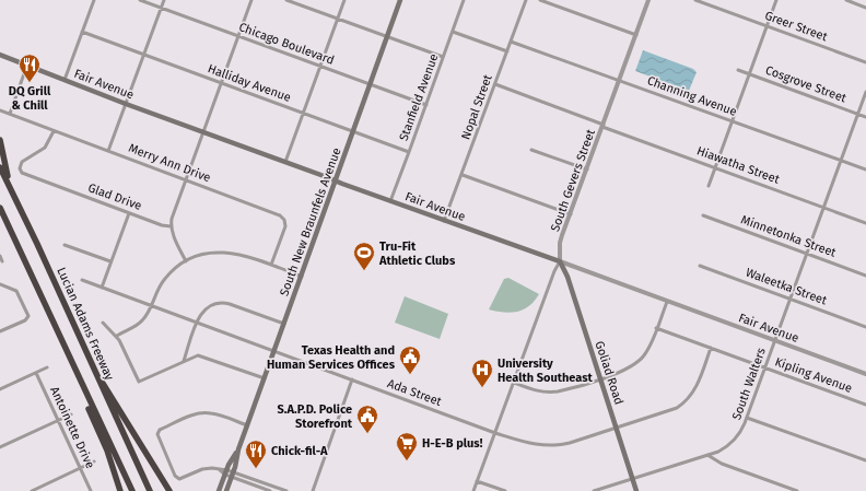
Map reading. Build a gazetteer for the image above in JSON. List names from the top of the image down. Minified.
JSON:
{"streets":{"highway":["Lucian Adams Freeway"],"main road":["Fair Avenue","South New Braunfels Avenue","Goliad Road"],"street":["Greer Street","Chicago Boulevard","Halliday Avenue","Cosgrove Street","Channing Avenue","Stanfield Avenue","Nopal Street","Merry Ann Drive","Hiawatha Street","South Gevers Street","Glad Drive","Minnetonka Street","Waleetka Street","Kipling Avenue","South Walters","Ada Street","Antoinette Drive"]},"crossings":[["Chicago Boulevard","Stanfield Avenue"],["Chicago Boulevard","South New Braunfels Avenue"],["Halliday Avenue","Stanfield Avenue"],["Halliday Avenue","South New Braunfels Avenue"],["Fair Avenue","Stanfield Avenue"],["Fair Avenue","Nopal Street"],["Fair Avenue","South Gevers Street"],["Fair Avenue","South New Braunfels Avenue"],["Fair Avenue","Goliad Road"],["Fair Avenue","South Walters"],["Cosgrove Street","South Walters"],["Channing Avenue","Nopal Street"],["Channing Avenue","South Gevers Street"],["Channing Avenue","South Walters"],["Nopal Street","Hiawatha Street"],["Merry Ann Drive","Glad Drive"],["Hiawatha Street","South Gevers Street"],["Hiawatha Street","South Walters"],["South Gevers Street","Goliad Road"],["South Gevers Street","Ada Street"],["South New Braunfels Avenue","Ada Street"],["Minnetonka Street","South Walters"],["Waleetka Street","South Walters"],["Goliad Road","South Walters"],["Goliad Road","Ada Street"],["Kipling Avenue","South Walters"],["Kipling Avenue","Ada Street"]],"places":{"restaurant":["DQ Grill & Chill","Chick-fil-A"],"sports":["Tru-Fit Athletic Clubs"],"public building":["Texas Health and Human Services Offices","S.A.P.D. Police Storefront"],"hospital":["University Health Southeast"],"supermarket":["H-E-B plus!"]}}
